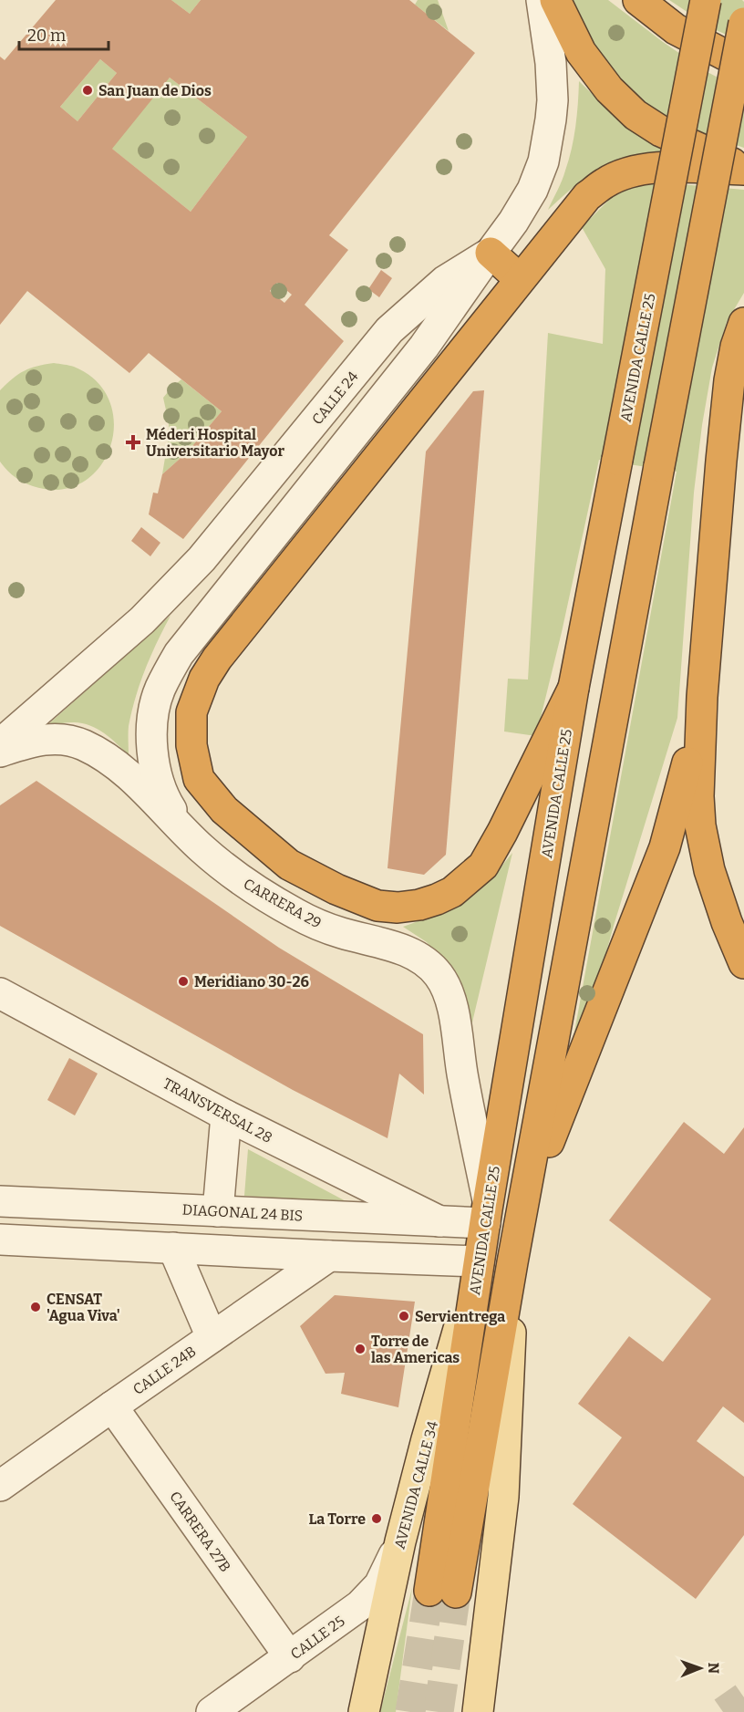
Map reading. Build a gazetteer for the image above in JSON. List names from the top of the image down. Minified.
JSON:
{"streets":{"highway":["AVENIDA CALLE 25"],"main road":["AVENIDA CALLE 34"],"street":["CALLE 24","CARRERA 29","TRANSVERSAL 28","DIAGONAL 24 BIS","CALLE 24B","CARRERA 27B","CALLE 25"]},"crossings":[["AVENIDA CALLE 25","CARRERA 29"],["AVENIDA CALLE 25","DIAGONAL 24 BIS"],["AVENIDA CALLE 25","AVENIDA CALLE 34"],["CARRERA 29","DIAGONAL 24 BIS"],["TRANSVERSAL 28","DIAGONAL 24 BIS"],["CALLE 24B","CARRERA 27B"],["AVENIDA CALLE 34","CALLE 25"],["CARRERA 27B","CALLE 25"]],"places":{"other":["San Juan de Dios","Meridiano 30-26","CENSAT 'Agua Viva'","Servientrega","Torre de las Americas","La Torre"],"health":["Méderi Hospital Universitario Mayor"]},"scale_bar":"20 m","north":"right"}
